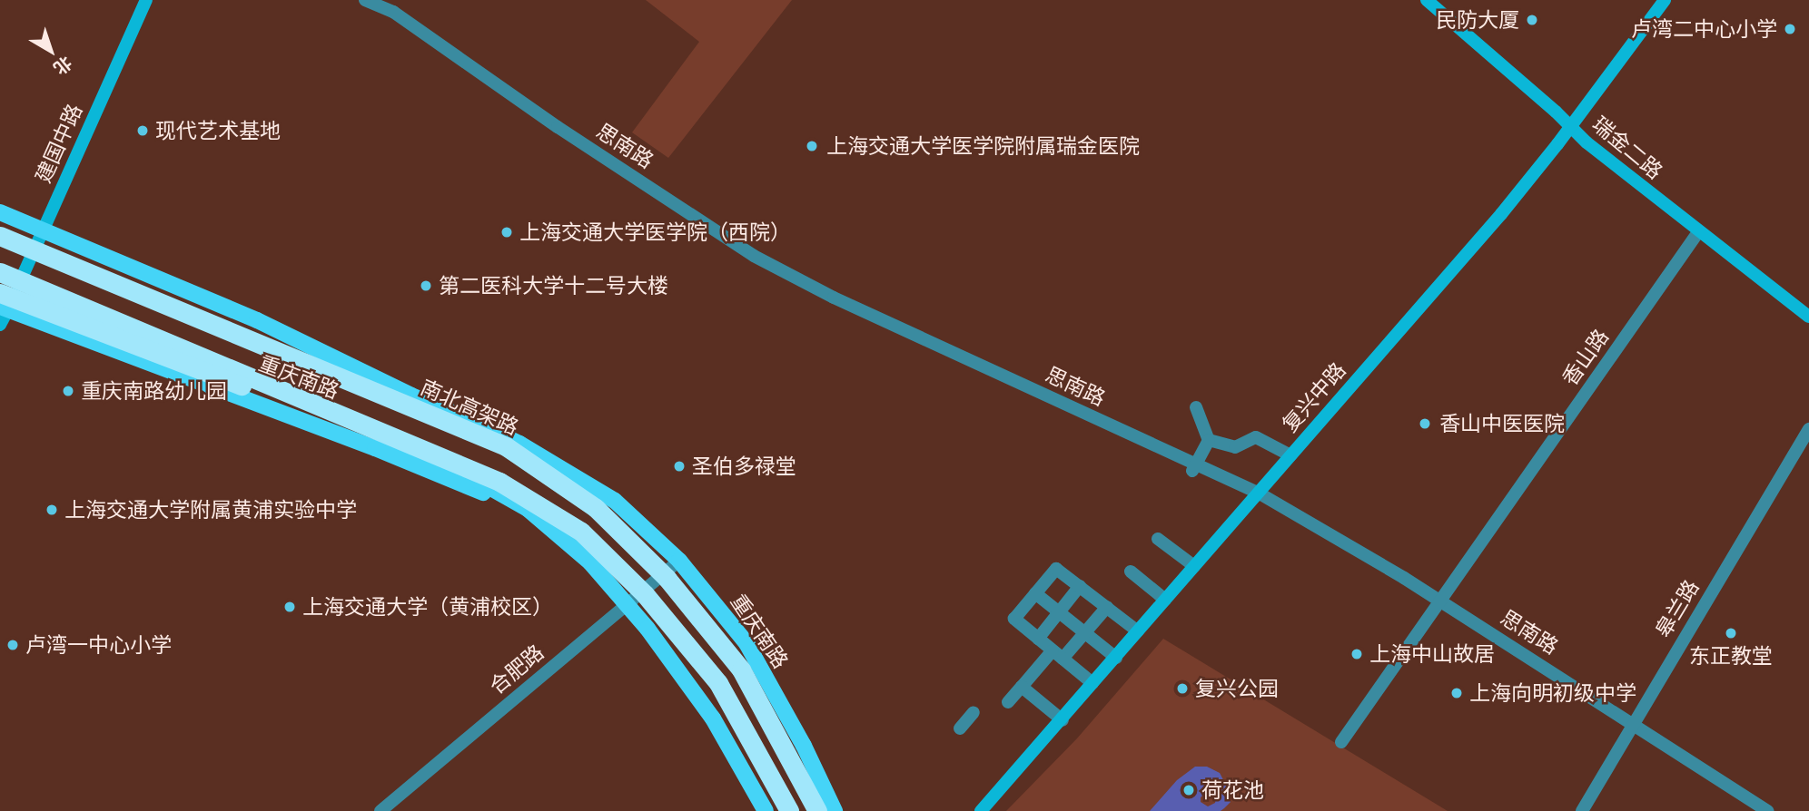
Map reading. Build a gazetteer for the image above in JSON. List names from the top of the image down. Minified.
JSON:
{"streets":{"highway":["南北高架路"],"main road":["建国中路","瑞金二路","重庆南路","复兴中路"],"street":["思南路","香山路","皋兰路","合肥路"]},"crossings":[["建国中路","重庆南路"],["思南路","香山路"],["思南路","复兴中路"],["思南路","皋兰路"],["瑞金二路","香山路"],["瑞金二路","复兴中路"],["重庆南路","南北高架路"],["重庆南路","合肥路"]],"places":["民防大厦","卢湾二中心小学","现代艺术基地","上海交通大学医学院附属瑞金医院","上海交通大学医学院（西院）","第二医科大学十二号大楼","重庆南路幼儿园","香山中医医院","圣伯多禄堂","上海交通大学附属黄浦实验中学","上海交通大学（黄浦校区）","东正教堂","卢湾一中心小学","上海中山故居","复兴公园","上海向明初级中学","荷花池"],"north":"bottom right"}
